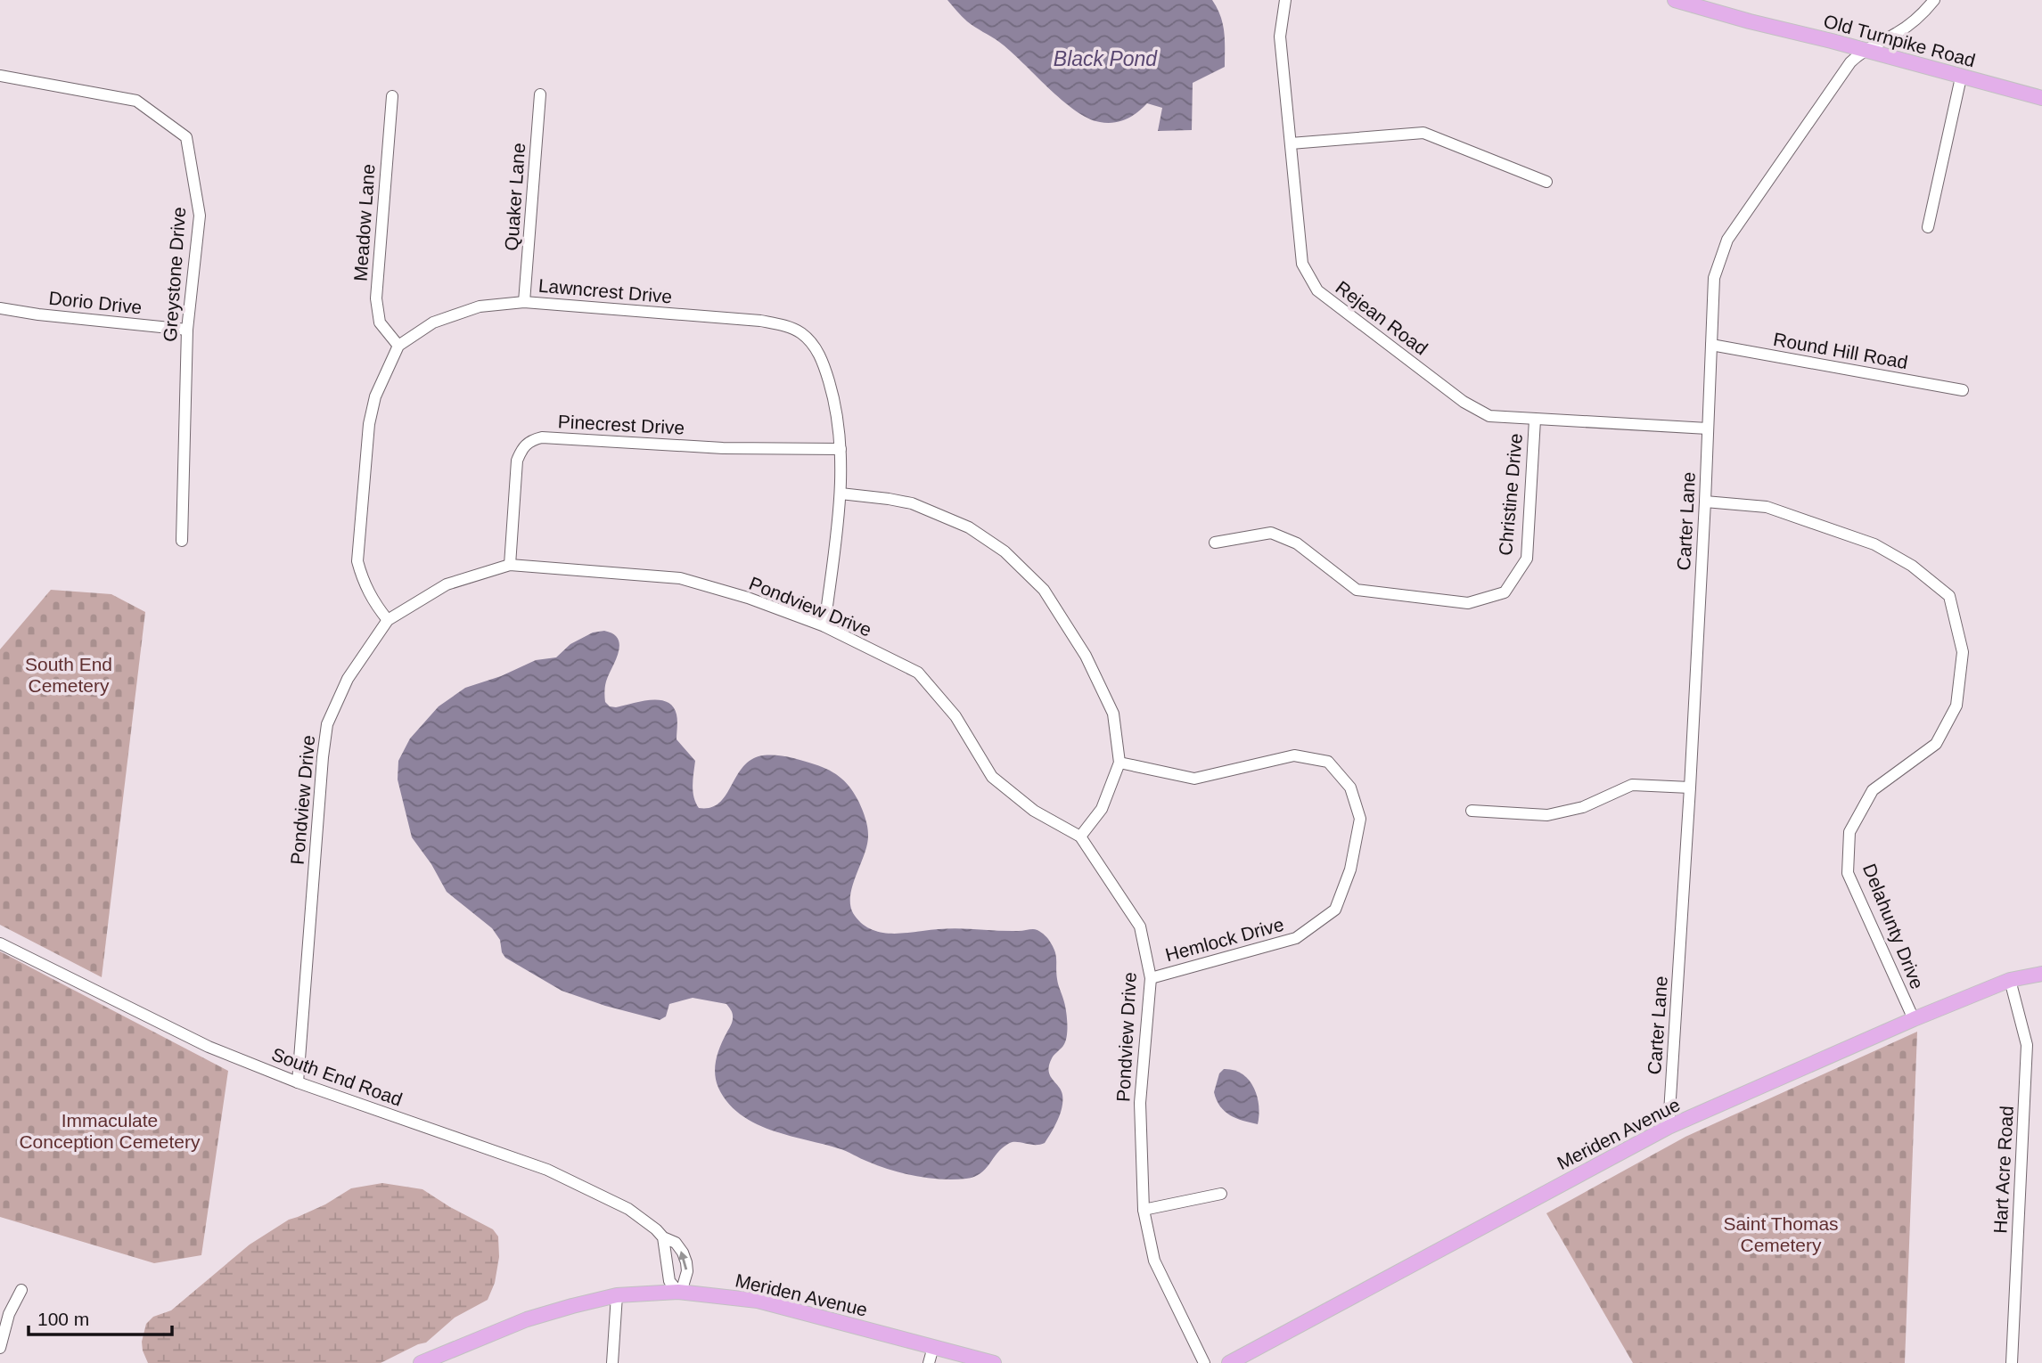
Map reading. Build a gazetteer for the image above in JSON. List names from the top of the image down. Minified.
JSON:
{"streets":{"main road":["Old Turnpike Road","Meriden Avenue"],"street":["Quaker Lane","Meadow Lane","Greystone Drive","Lawncrest Drive","Dorio Drive","Rejean Road","Round Hill Road","Pinecrest Drive","Christine Drive","Carter Lane","Pondview Drive","Delahunty Drive","Hemlock Drive","South End Road","Hart Acre Road"]},"crossings":[["Old Turnpike Road","Carter Lane"],["Quaker Lane","Lawncrest Drive"],["Meadow Lane","Lawncrest Drive"],["Greystone Drive","Dorio Drive"],["Lawncrest Drive","Pinecrest Drive"],["Lawncrest Drive","Pondview Drive"],["Rejean Road","Christine Drive"],["Rejean Road","Carter Lane"],["Round Hill Road","Carter Lane"],["Pinecrest Drive","Pondview Drive"],["Carter Lane","Delahunty Drive"],["Carter Lane","Meriden Avenue"],["Pondview Drive","Hemlock Drive"],["Pondview Drive","South End Road"],["Delahunty Drive","Meriden Avenue"],["South End Road","Meriden Avenue"],["Meriden Avenue","Hart Acre Road"]],"water":["Black Pond"],"parks":["South End Cemetery","Immaculate Conception Cemetery","Saint Thomas Cemetery"],"scale_bar":"100 m"}
